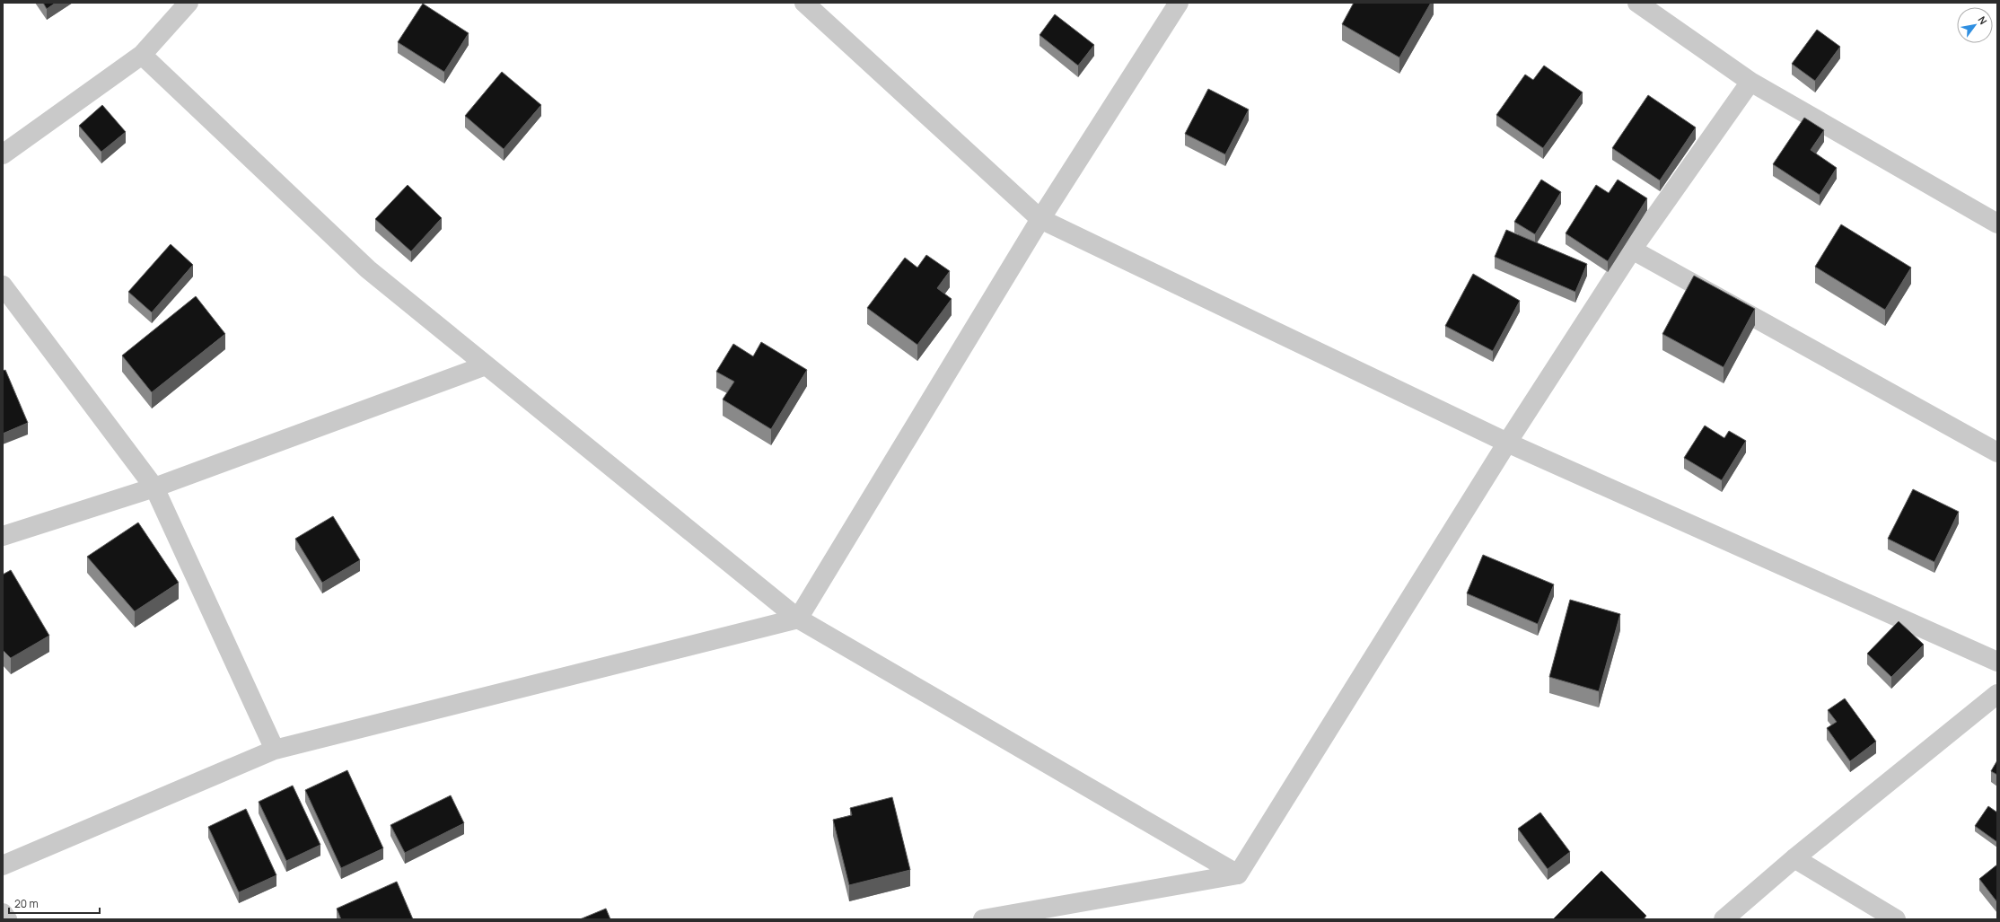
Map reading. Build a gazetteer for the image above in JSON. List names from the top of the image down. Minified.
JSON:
{"scale_bar":"20 m","north":"top right"}
